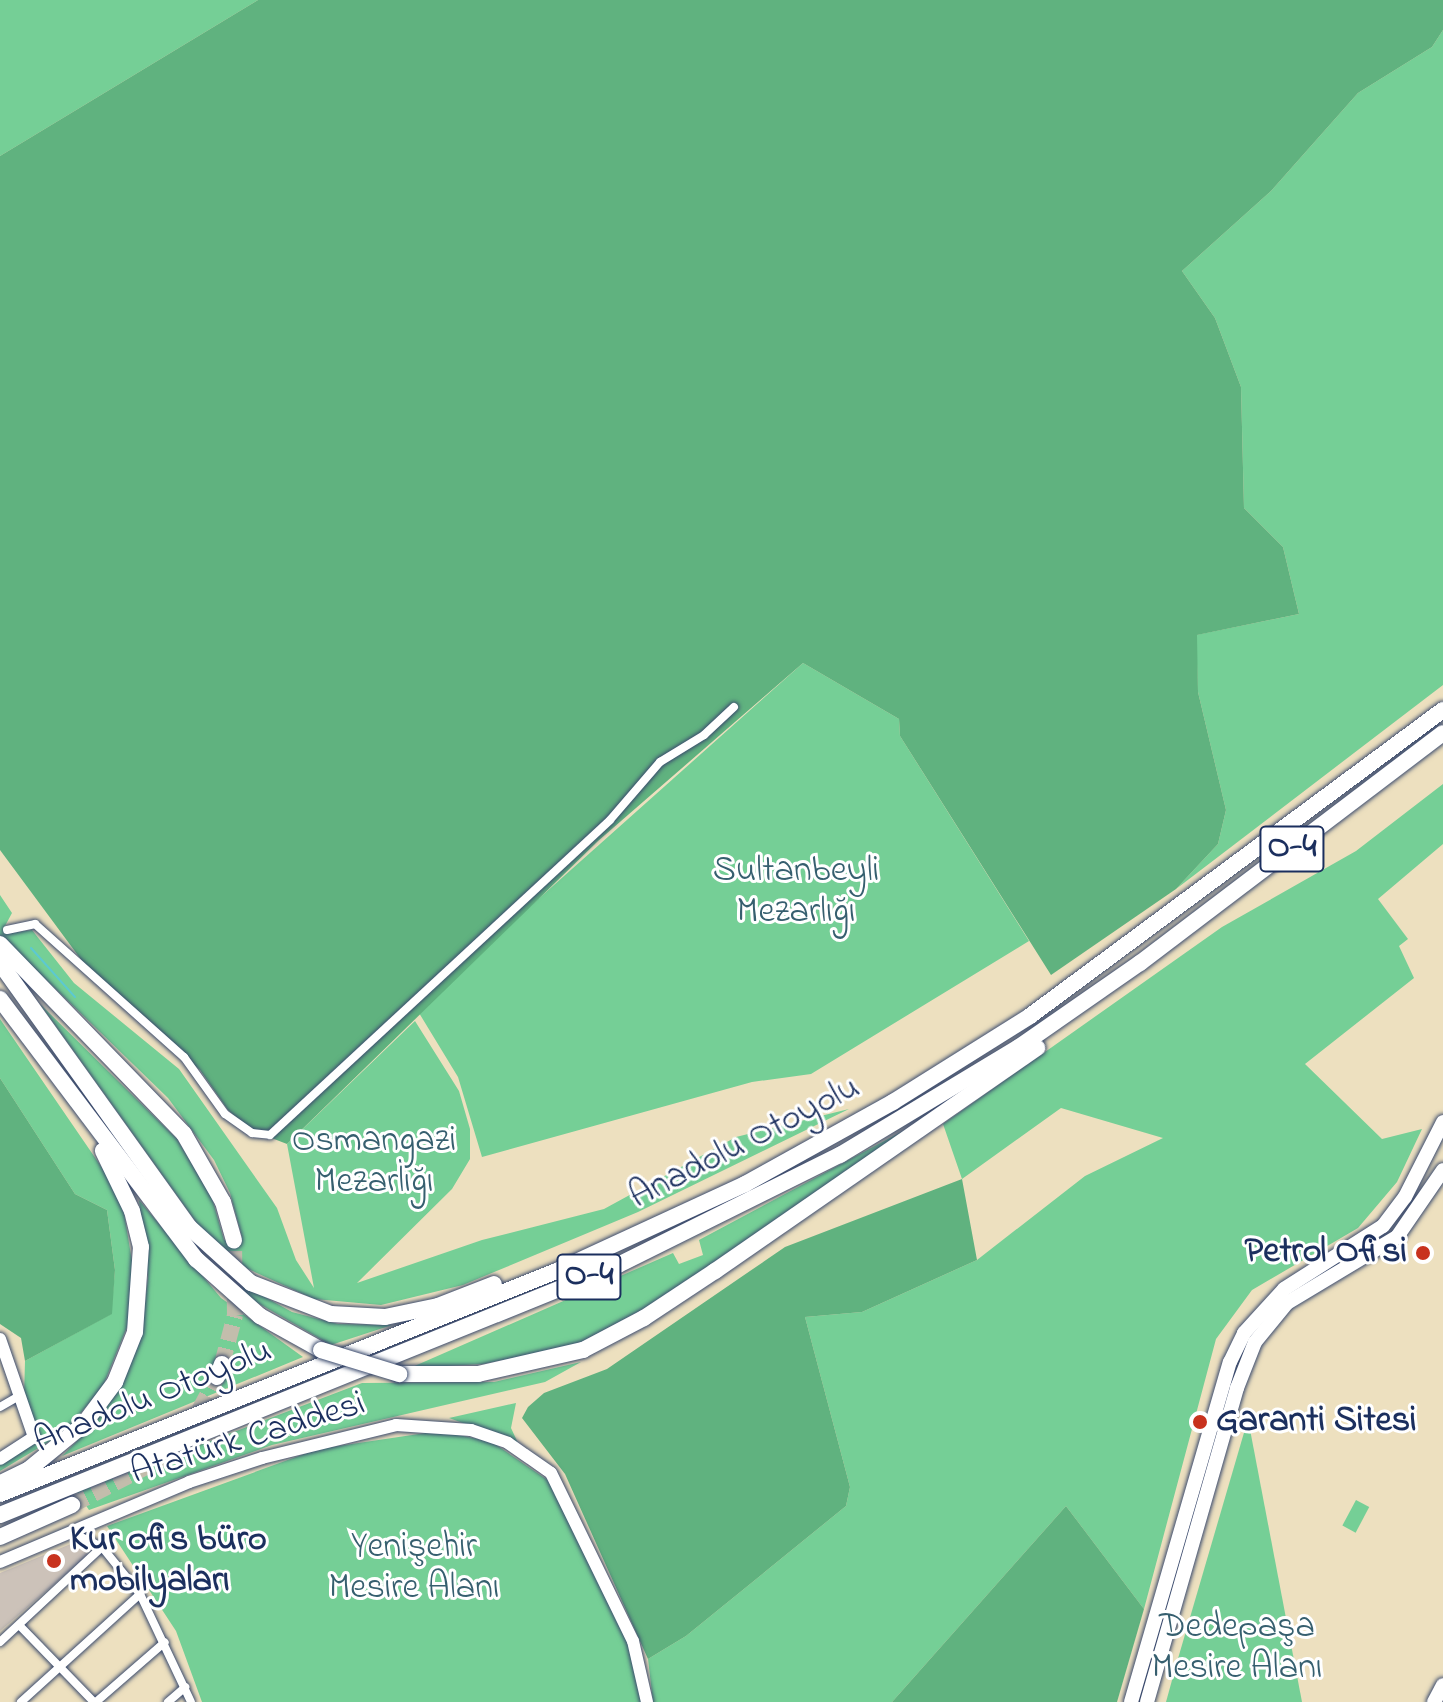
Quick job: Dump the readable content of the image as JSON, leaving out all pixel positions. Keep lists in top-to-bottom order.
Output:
{
  "streets": {
    "highway": ["O-4", "Anadolu Otoyolu"],
    "street": ["Atatürk Caddesi"]
  },
  "parks": [
    "Sultanbeyli Mezarlığı",
    "Osmangazi Mezarlığı",
    "Yenişehir Mesire Alanı",
    "Dedepaşa Mesire Alanı"
  ],
  "places": ["Petrol Ofisi", "Garanti Sitesi", "Kur ofis büro mobilyaları"]
}
